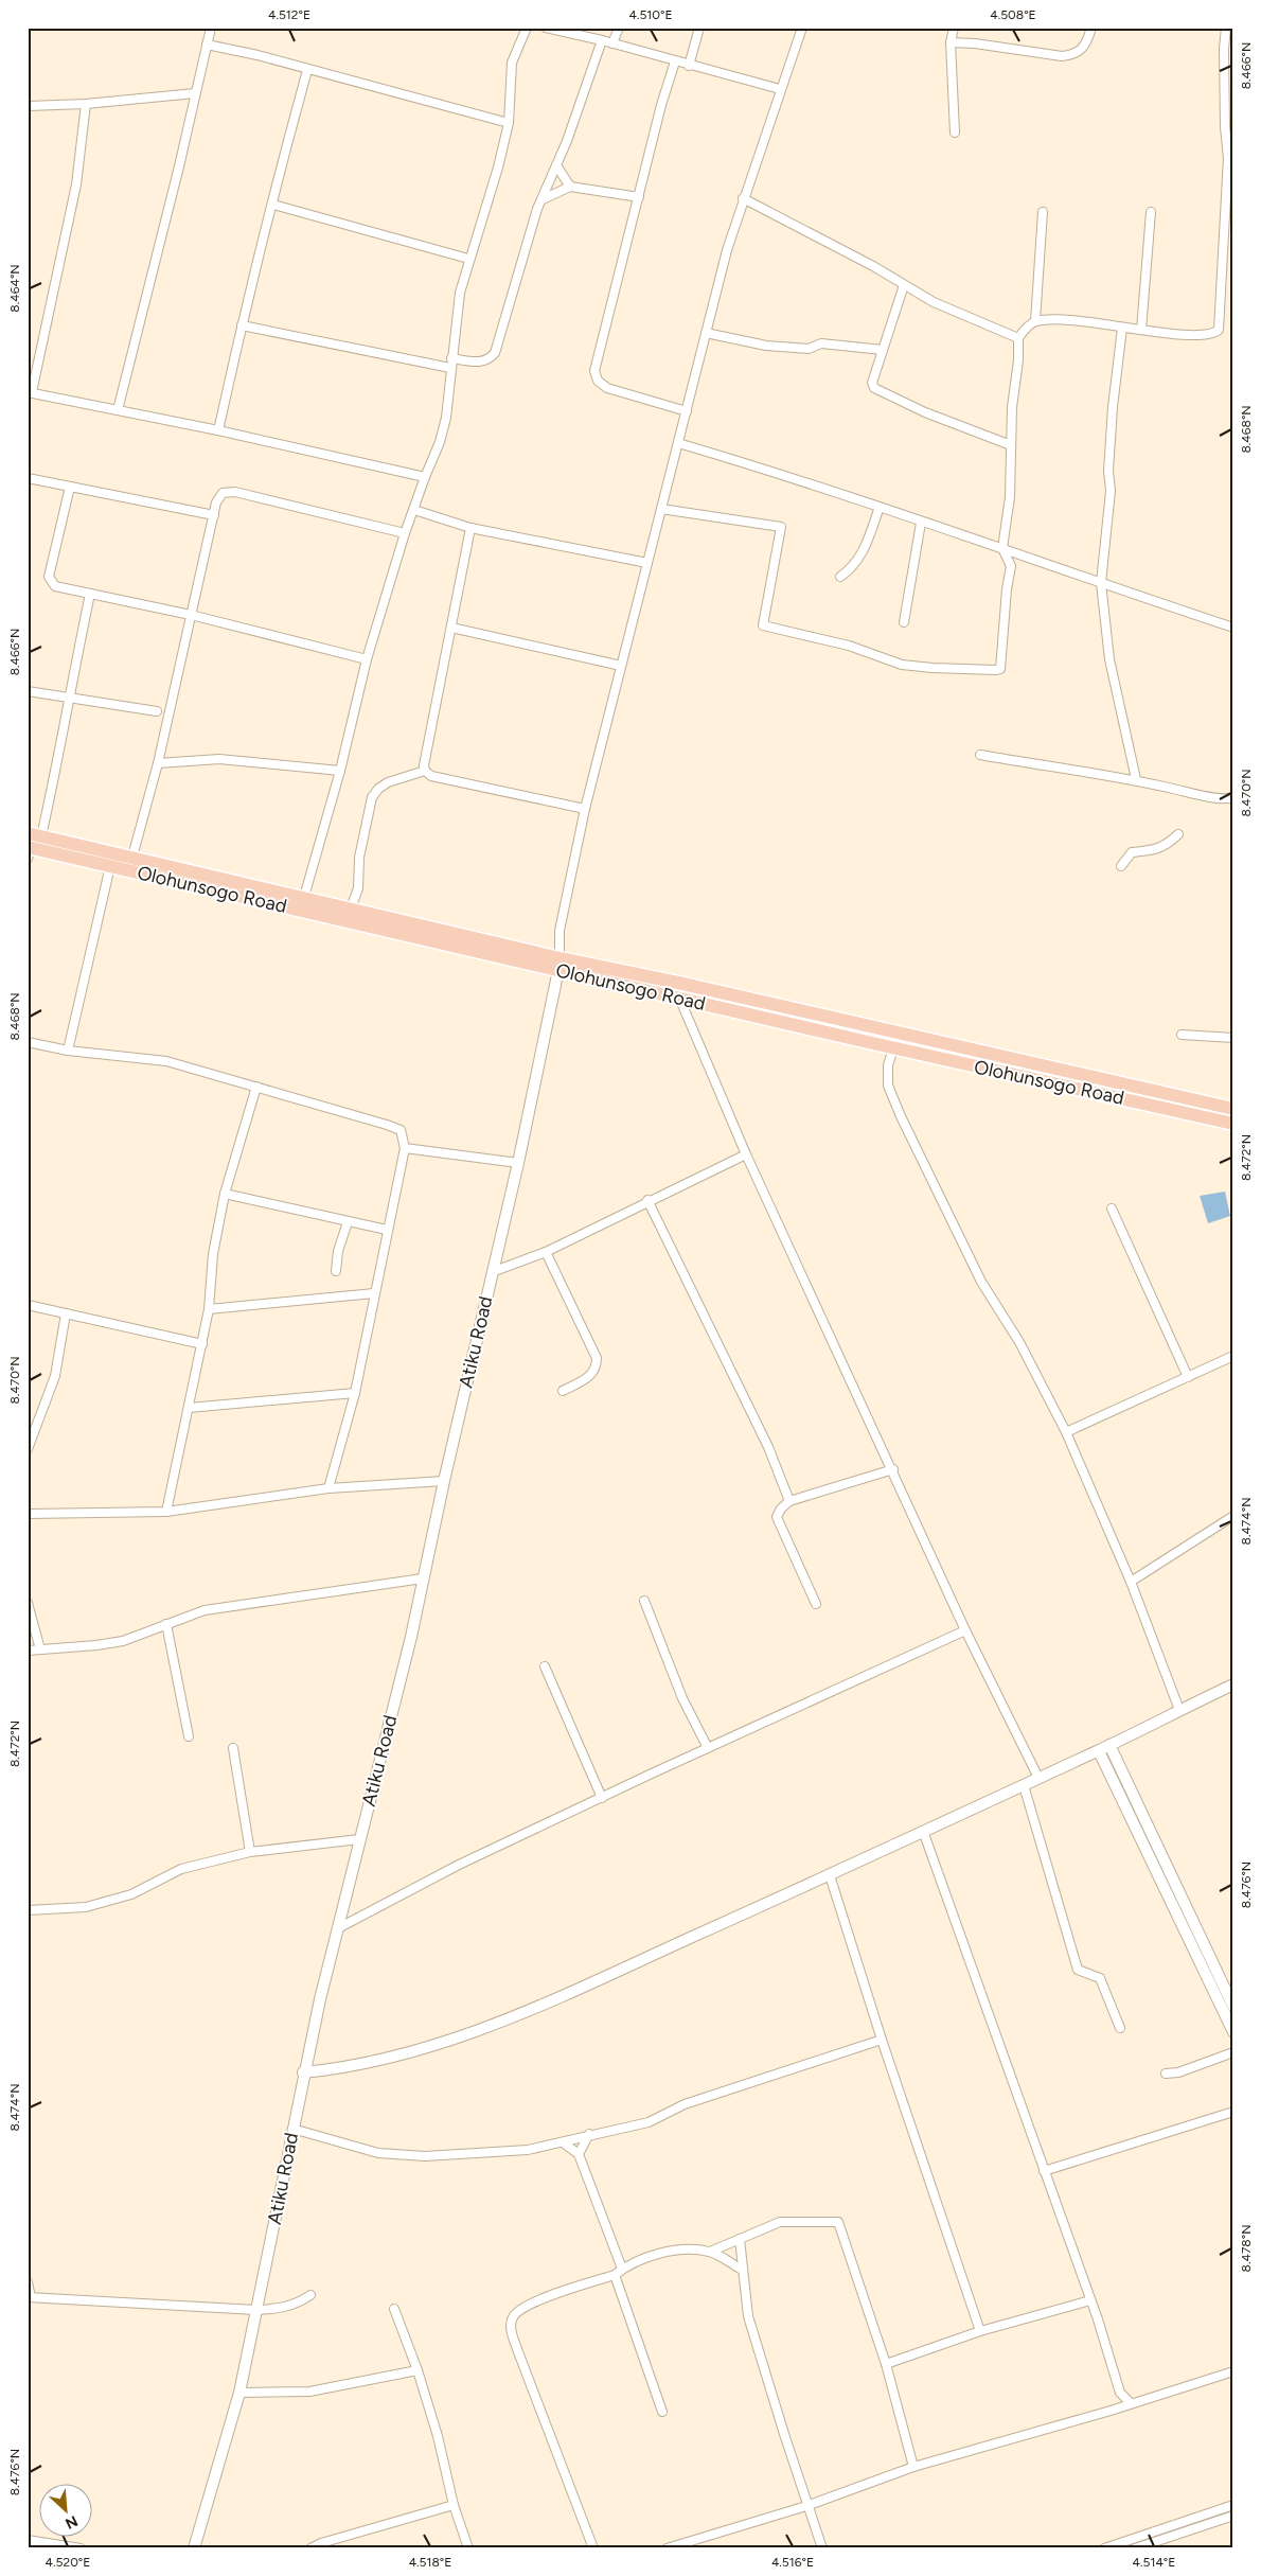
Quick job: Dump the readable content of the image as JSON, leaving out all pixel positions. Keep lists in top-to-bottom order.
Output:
{
  "streets": {
    "main road": ["Olohunsogo Road"],
    "street": ["Atiku Road"]
  },
  "crossings": [
    ["Olohunsogo Road", "Atiku Road"]
  ],
  "north": "bottom right",
  "coordinates": [
    "4.512°E",
    "4.510°E",
    "4.508°E",
    "8.466°N",
    "8.464°N",
    "8.468°N",
    "8.470°N",
    "8.472°N",
    "8.474°N",
    "8.476°N",
    "8.478°N",
    "4.520°E",
    "4.518°E",
    "4.516°E",
    "4.514°E"
  ]
}
